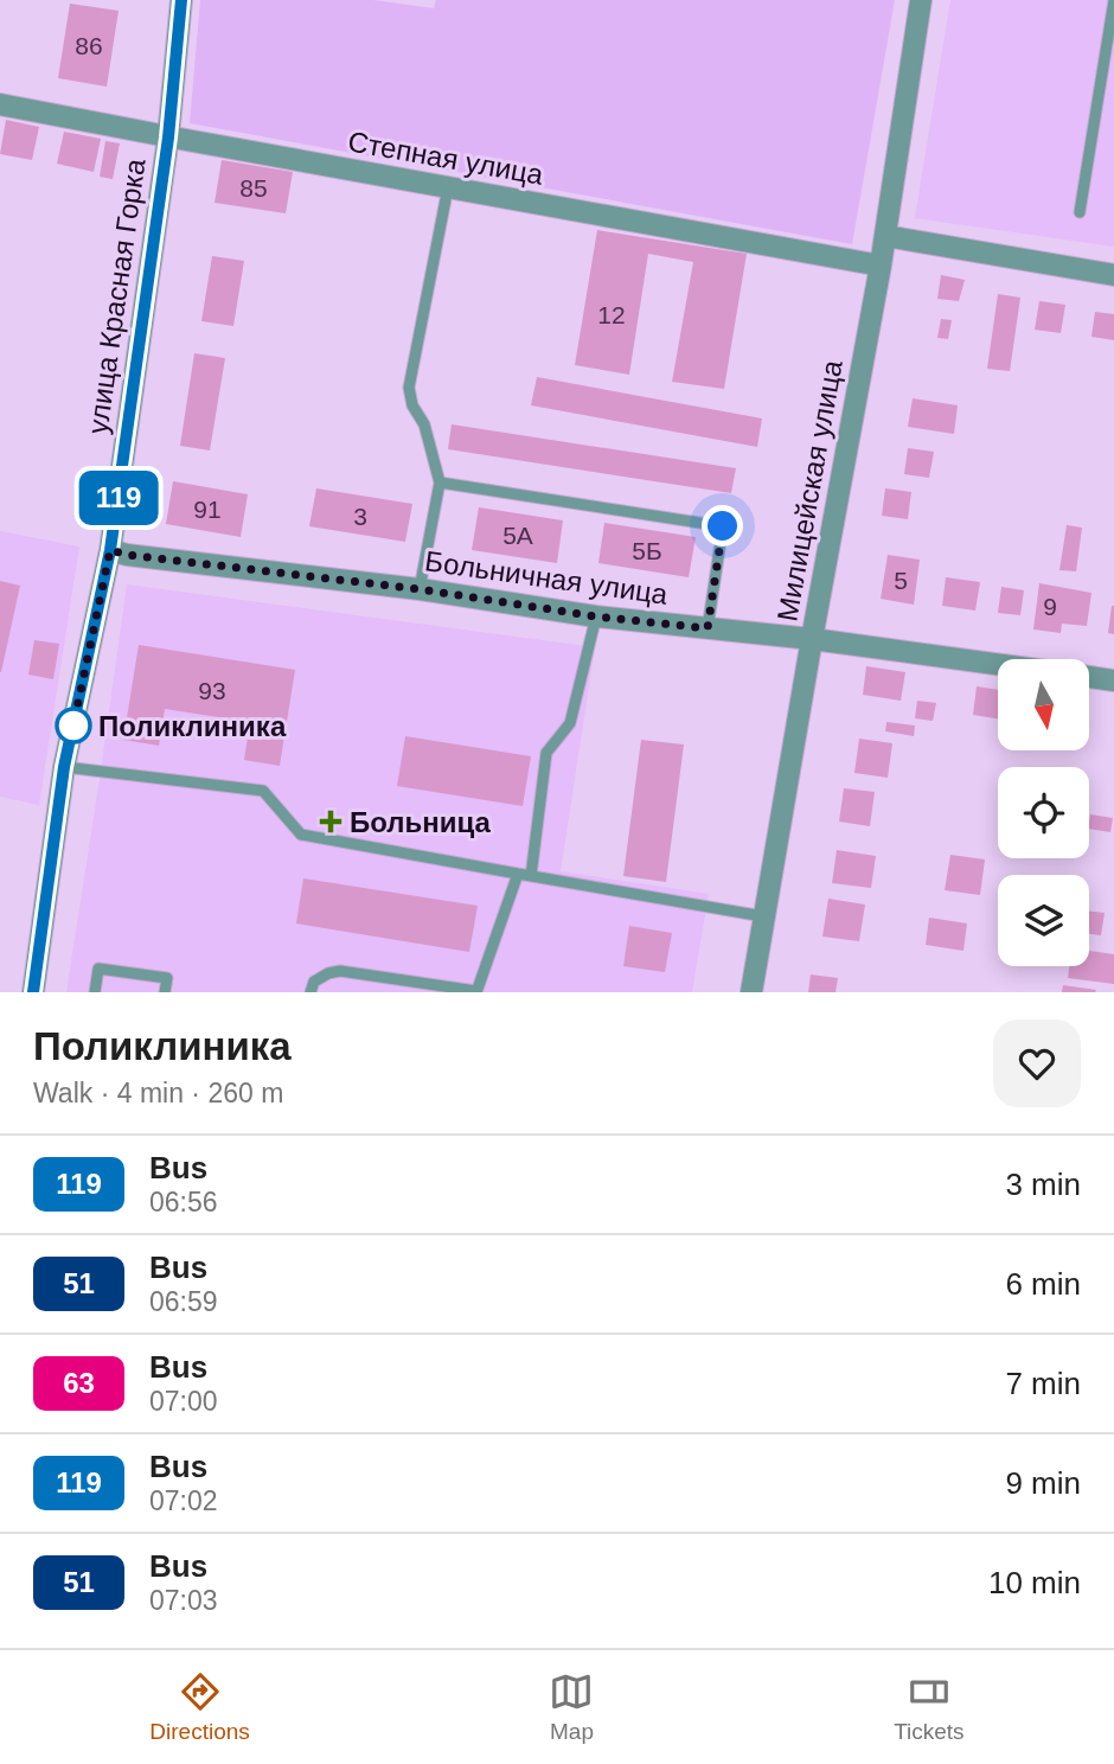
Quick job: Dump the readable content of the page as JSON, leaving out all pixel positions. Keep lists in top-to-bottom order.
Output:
{
  "streets": {
    "street": [
      "Степная улица",
      "улица Красная Горка",
      "Милицейская улица",
      "Больничная улица"
    ]
  },
  "crossings": [
    ["Степная улица", "улица Красная Горка"],
    ["Степная улица", "Милицейская улица"],
    ["улица Красная Горка", "Больничная улица"],
    ["Милицейская улица", "Больничная улица"]
  ],
  "places": {
    "other": ["Поликлиника"],
    "health": ["Больница"]
  },
  "lines": ["bus line 119"],
  "house_numbers": [
    "86",
    "85",
    "12",
    "91",
    "3",
    "5А",
    "5Б",
    "5",
    "9",
    "93"
  ],
  "north": "bottom",
  "page": {
    "on_map": "119",
    "heading": ["Поликлиника", "Walk · 4 min · 260 m"],
    "list": [
      {
        "mark": "119",
        "name": "Bus",
        "note": "06:56",
        "value": "3 min"
      },
      {
        "mark": "51",
        "name": "Bus",
        "note": "06:59",
        "value": "6 min"
      },
      {
        "mark": "63",
        "name": "Bus",
        "note": "07:00",
        "value": "7 min"
      },
      {
        "mark": "119",
        "name": "Bus",
        "note": "07:02",
        "value": "9 min"
      },
      {
        "mark": "51",
        "name": "Bus",
        "note": "07:03",
        "value": "10 min"
      }
    ],
    "tabs": ["Directions", "Map", "Tickets"]
  }
}
